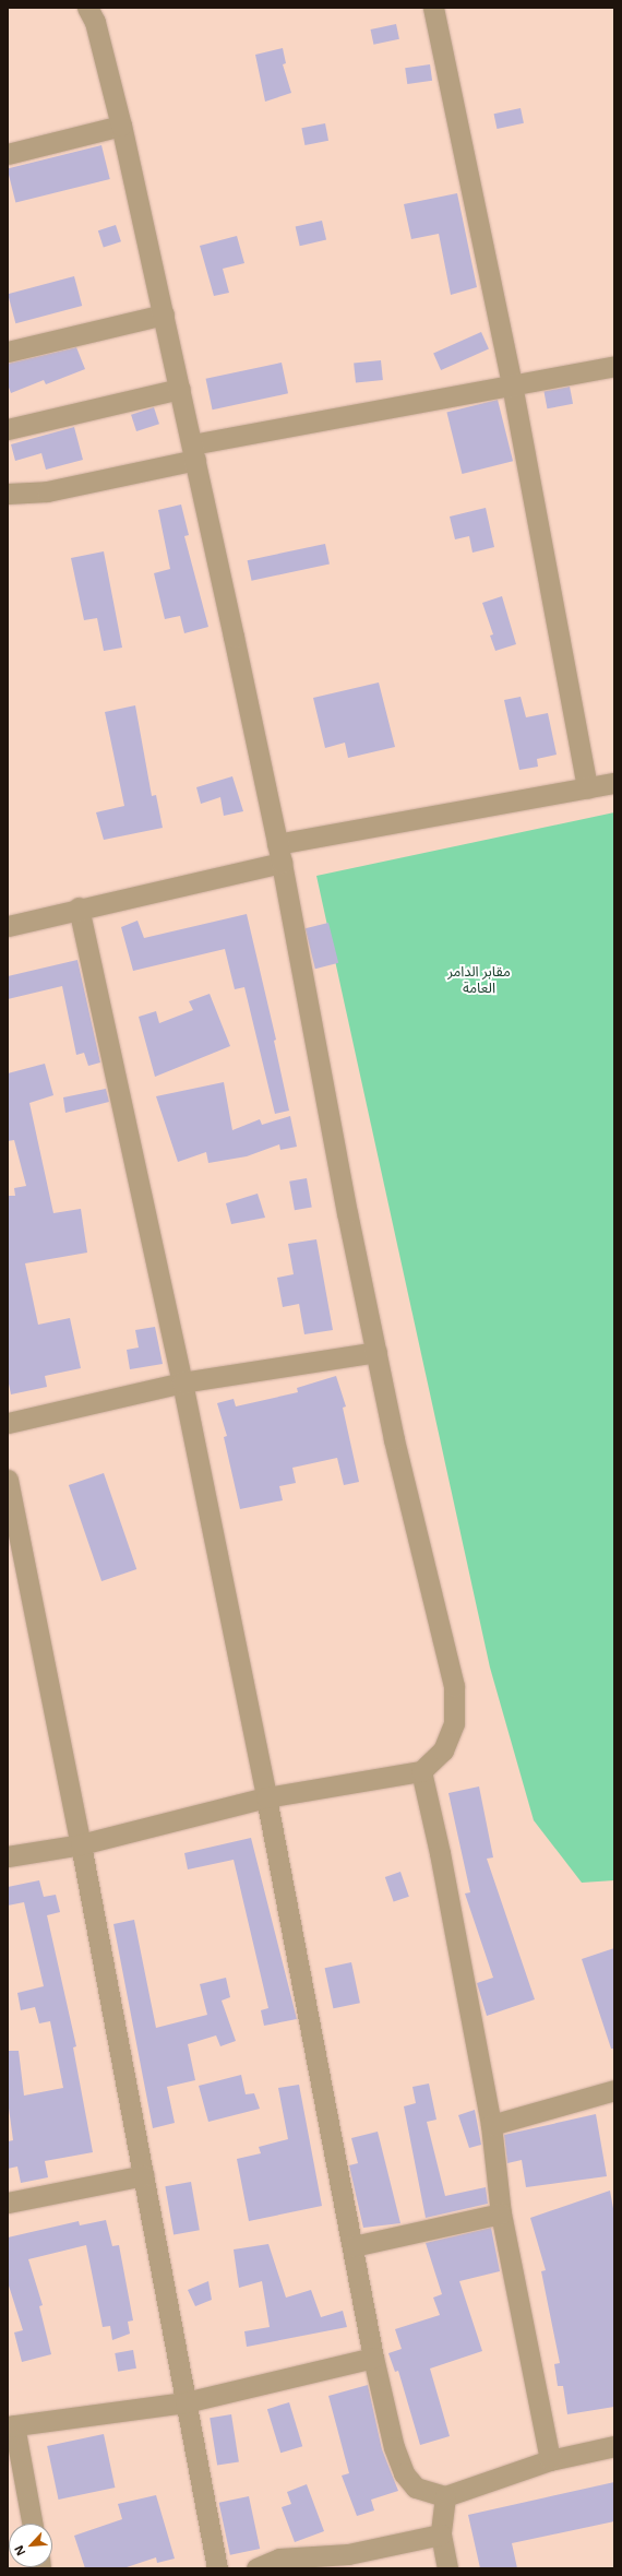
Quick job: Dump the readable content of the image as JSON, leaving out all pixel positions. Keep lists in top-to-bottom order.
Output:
{
  "parks": ["مقابر الدامر العامة"],
  "north": "bottom left"
}
